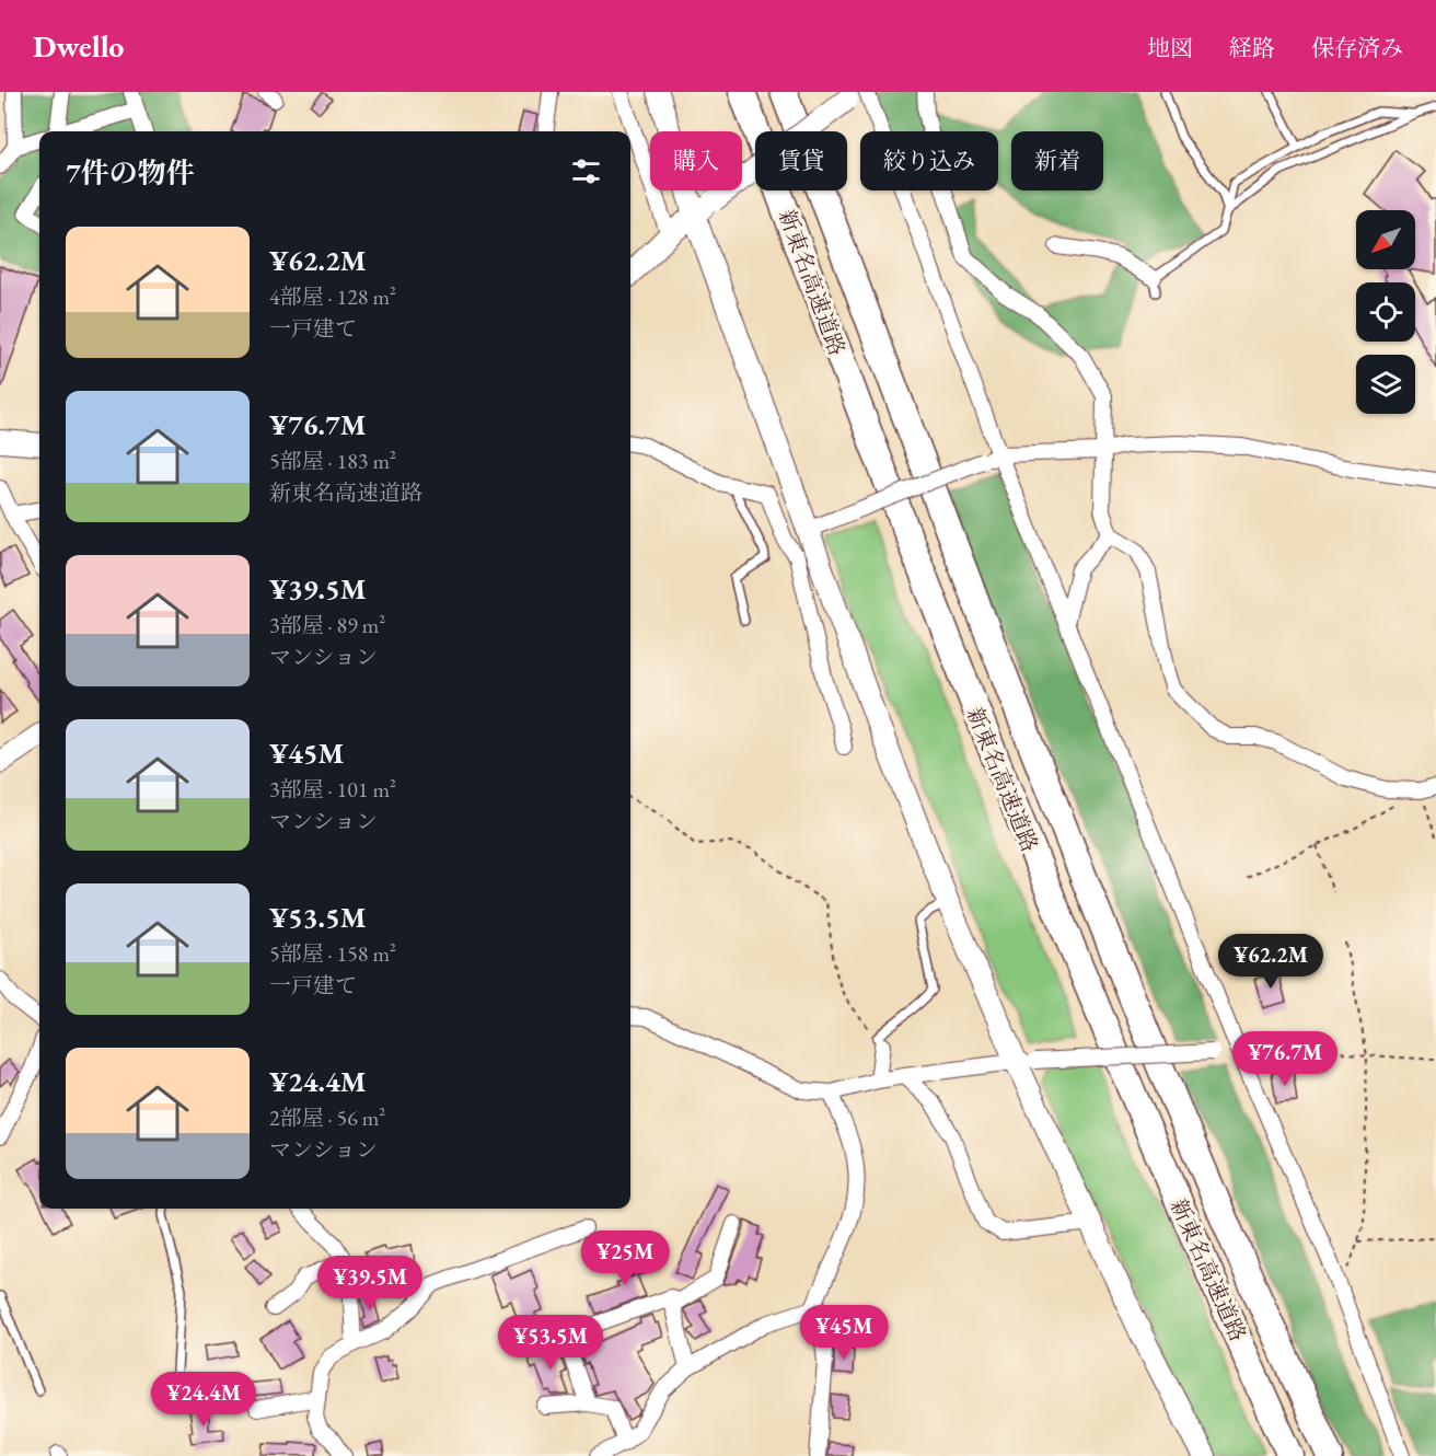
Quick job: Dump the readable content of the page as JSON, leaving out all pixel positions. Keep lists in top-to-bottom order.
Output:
{
  "streets": {
    "highway": ["新東名高速道路"]
  },
  "north": "bottom left",
  "page": {
    "header": "Dwello",
    "nav": ["地図", "経路", "保存済み"],
    "chip": [
      "購入",
      "賃貸",
      "絞り込み",
      "新着"
    ],
    "heading": "7件の物件",
    "list": [
      {
        "name": "¥62.2M",
        "note": "4部屋 · 128 m² · 一戸建て"
      },
      {
        "name": "¥76.7M",
        "note": "5部屋 · 183 m² · 新東名高速道路"
      },
      {
        "name": "¥39.5M",
        "note": "3部屋 · 89 m² · マンション"
      },
      {
        "name": "¥45M",
        "note": "3部屋 · 101 m² · マンション"
      },
      {
        "name": "¥53.5M",
        "note": "5部屋 · 158 m² · 一戸建て"
      },
      {
        "name": "¥24.4M",
        "note": "2部屋 · 56 m² · マンション"
      }
    ],
    "price": [
      "¥62.2M",
      "¥76.7M",
      "¥25M",
      "¥39.5M",
      "¥45M",
      "¥53.5M",
      "¥24.4M"
    ]
  }
}
